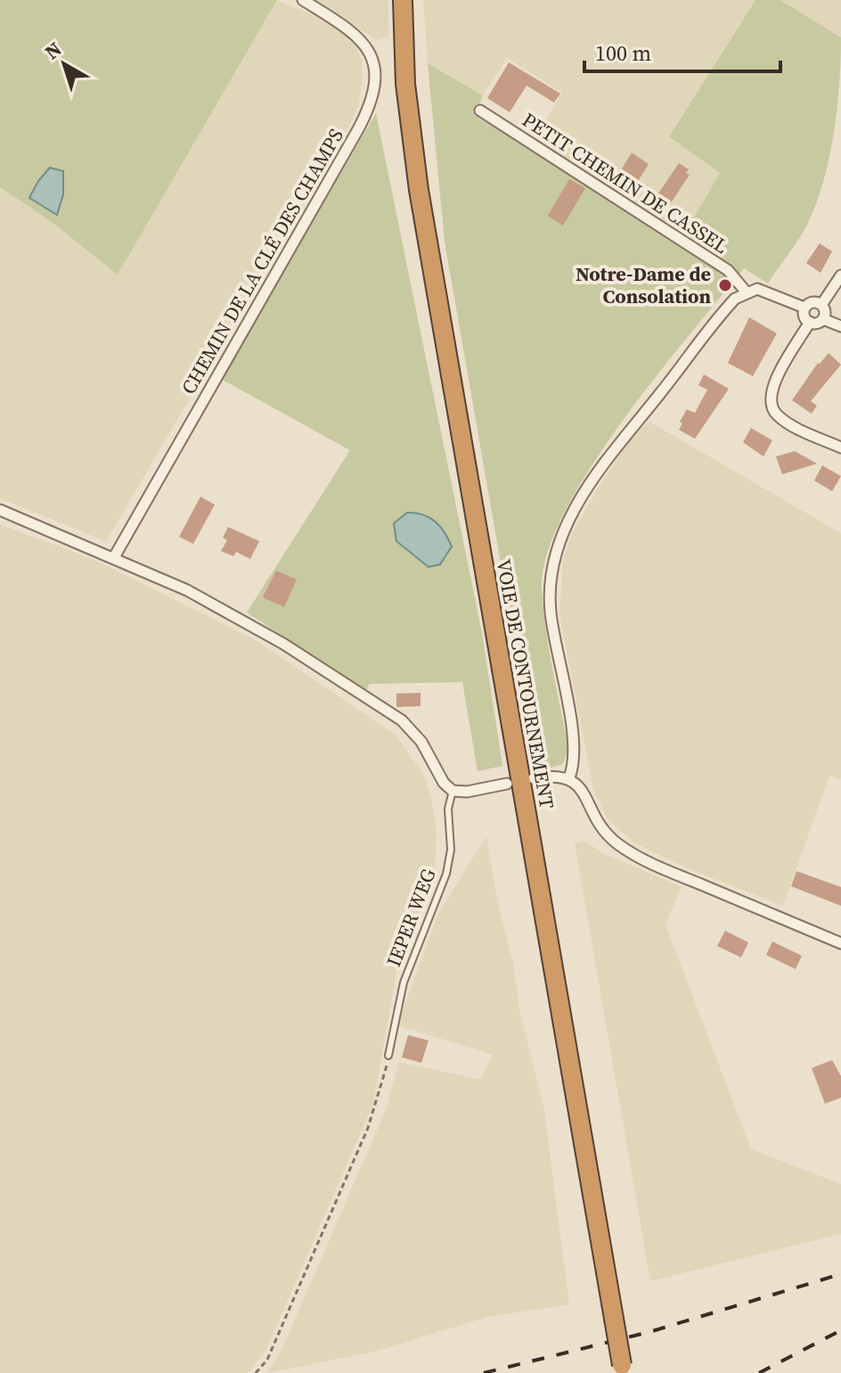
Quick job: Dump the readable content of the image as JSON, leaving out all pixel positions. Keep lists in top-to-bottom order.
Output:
{
  "streets": {
    "highway": ["VOIE DE CONTOURNEMENT"],
    "street": ["PETIT CHEMIN DE CASSEL", "CHEMIN DE LA CLÉ DES CHAMPS"],
    "lane": ["IEPER WEG"]
  },
  "places": ["Notre-Dame de Consolation"],
  "scale_bar": "100 m",
  "north": "top left"
}
